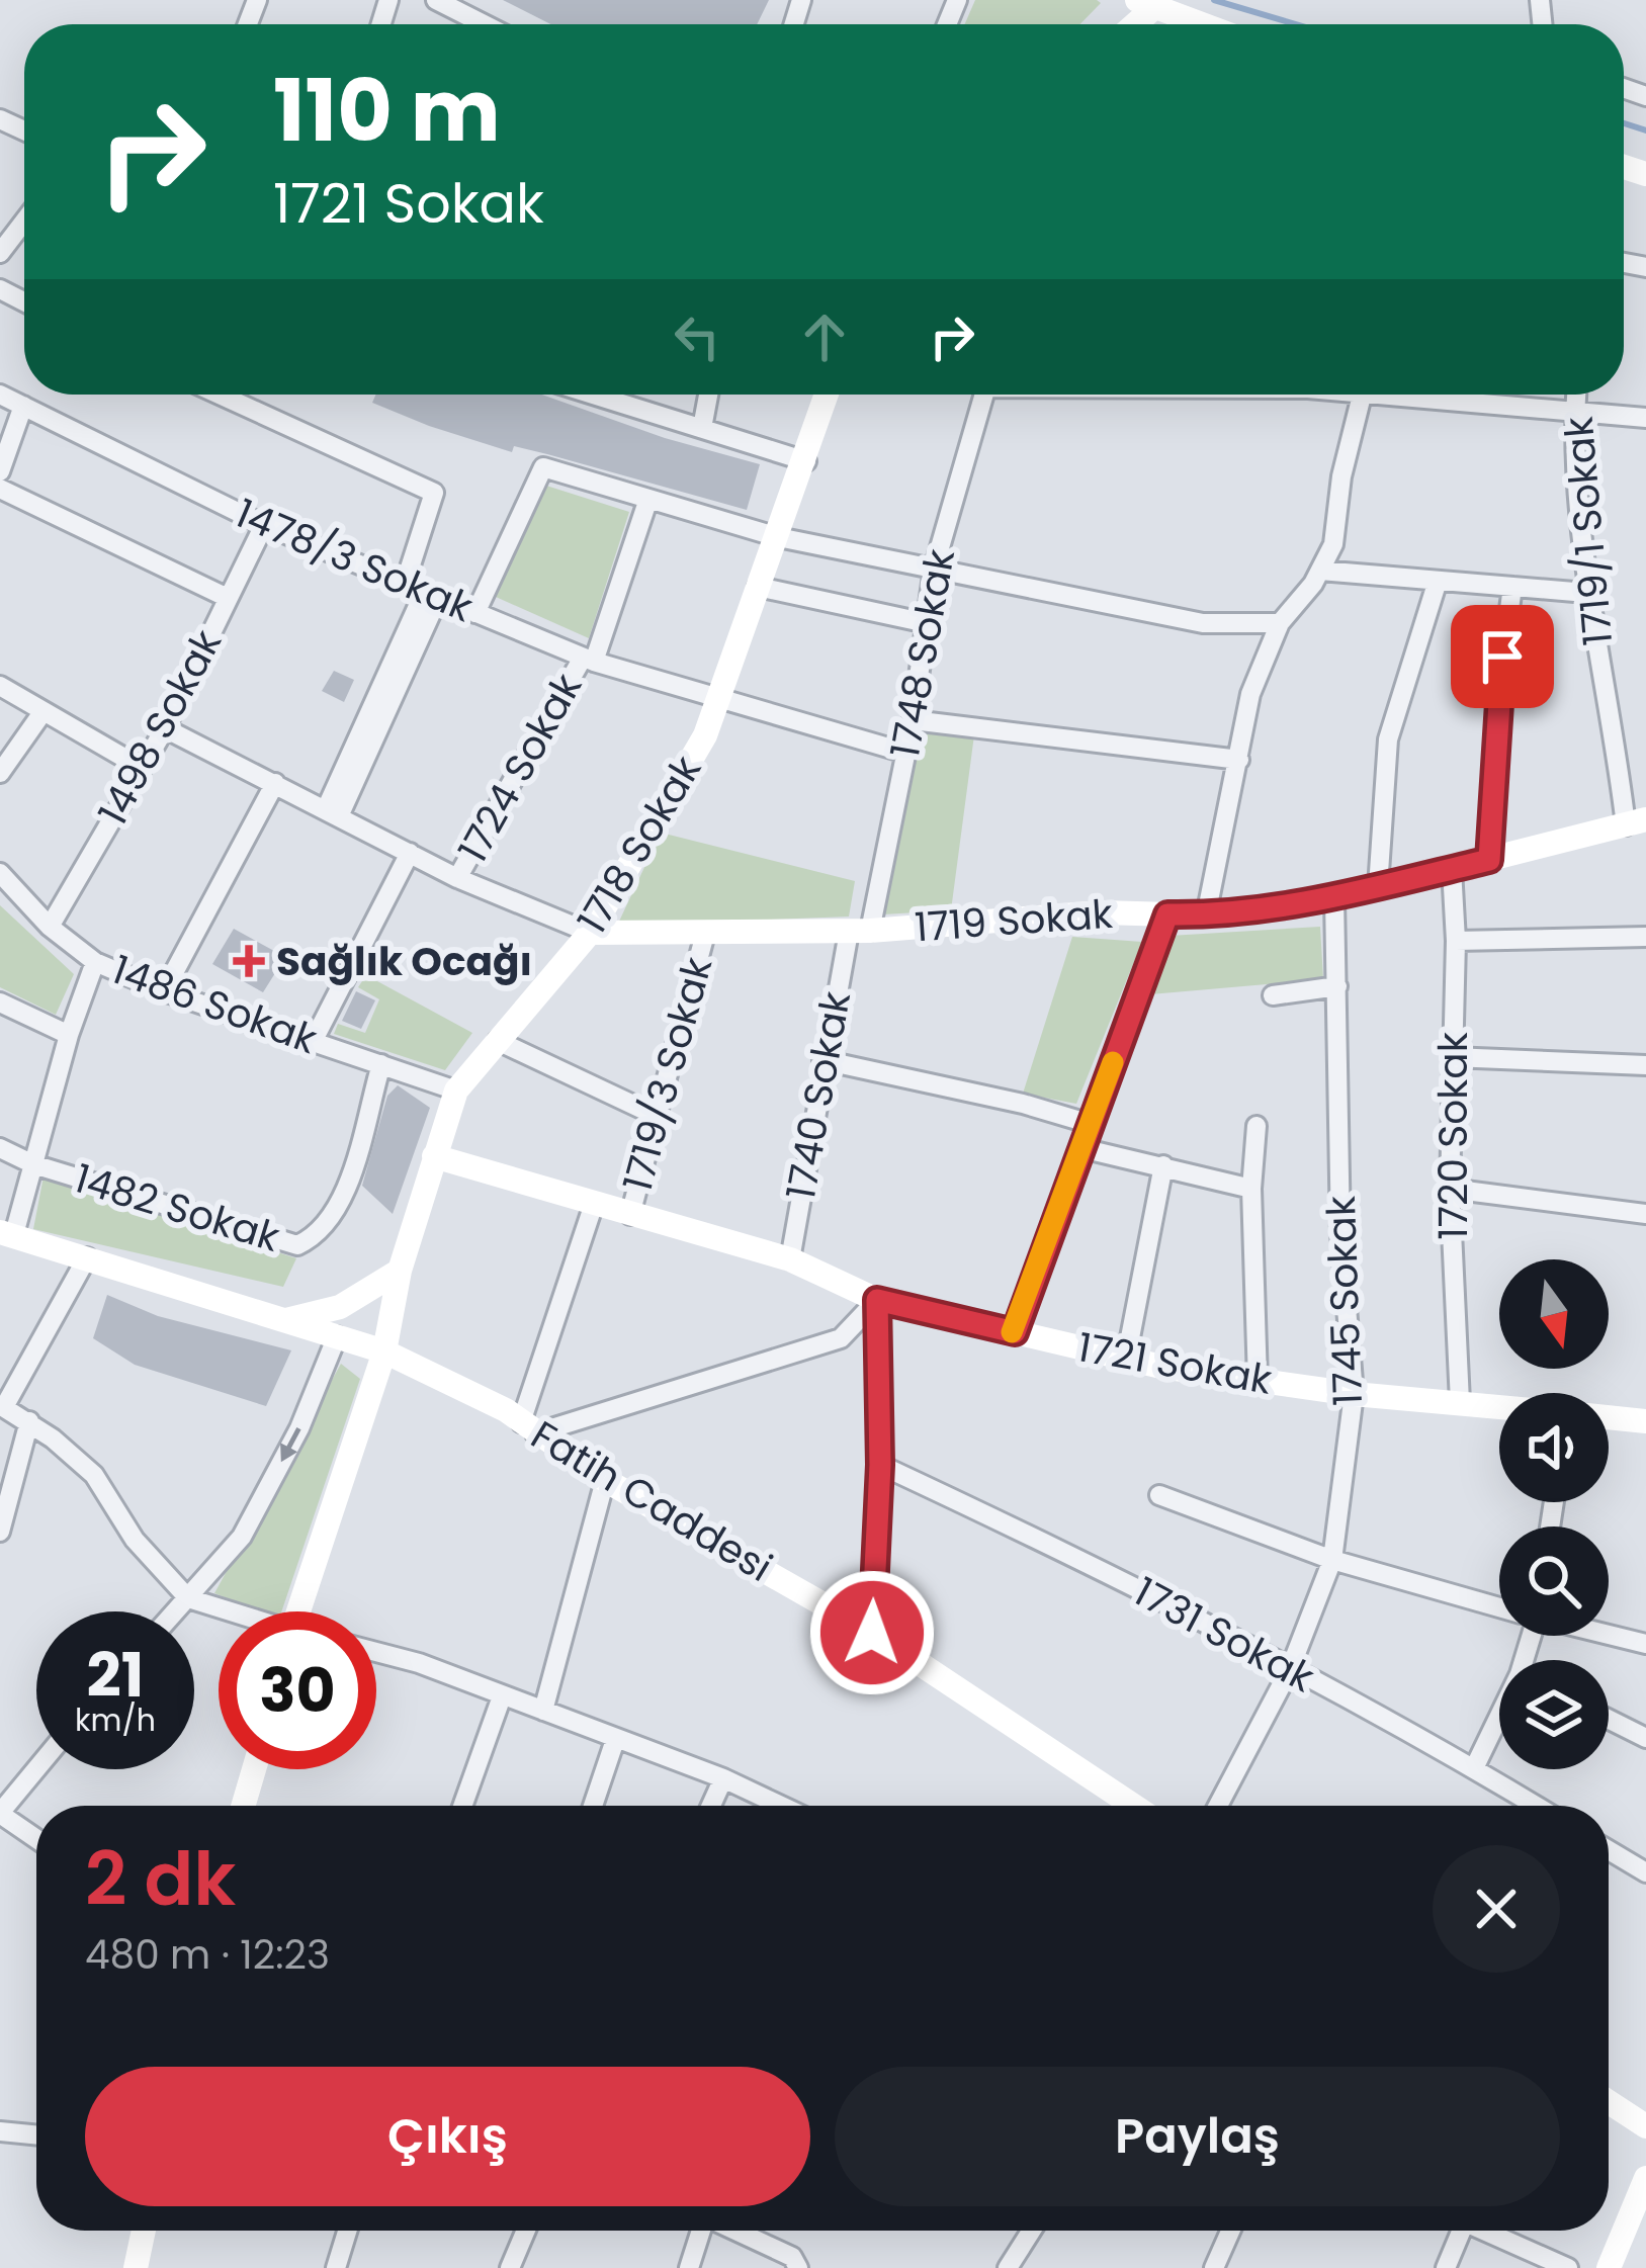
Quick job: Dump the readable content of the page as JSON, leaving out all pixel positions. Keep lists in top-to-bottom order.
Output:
{
  "streets": {
    "street": [
      "1719/1 Sokak",
      "1478/3 Sokak",
      "1748 Sokak",
      "1498 Sokak",
      "1724 Sokak",
      "1718 Sokak",
      "1719 Sokak",
      "1486 Sokak",
      "1719/3 Sokak",
      "1740 Sokak",
      "1720 Sokak",
      "1482 Sokak",
      "1745 Sokak",
      "1721 Sokak",
      "Fatih Caddesi",
      "1731 Sokak"
    ]
  },
  "crossings": [
    ["1719/1 Sokak", "1719 Sokak"],
    ["1478/3 Sokak", "1748 Sokak"],
    ["1478/3 Sokak", "1498 Sokak"],
    ["1478/3 Sokak", "1724 Sokak"],
    ["1478/3 Sokak", "1718 Sokak"],
    ["1748 Sokak", "1719 Sokak"],
    ["1748 Sokak", "1740 Sokak"],
    ["1498 Sokak", "1486 Sokak"],
    ["1718 Sokak", "1719 Sokak"],
    ["1718 Sokak", "1486 Sokak"],
    ["1718 Sokak", "1721 Sokak"],
    ["1718 Sokak", "Fatih Caddesi"],
    ["1719 Sokak", "1719/3 Sokak"],
    ["1719 Sokak", "1740 Sokak"],
    ["1719 Sokak", "1720 Sokak"],
    ["1719 Sokak", "1745 Sokak"],
    ["1486 Sokak", "1482 Sokak"],
    ["1719/3 Sokak", "1721 Sokak"],
    ["1719/3 Sokak", "Fatih Caddesi"],
    ["1740 Sokak", "1721 Sokak"],
    ["1720 Sokak", "1721 Sokak"],
    ["1745 Sokak", "1721 Sokak"],
    ["1745 Sokak", "1731 Sokak"]
  ],
  "places": {
    "health": ["Sağlık Ocağı"]
  },
  "north": "bottom",
  "page": {
    "turn": ["110 m", "1721 Sokak"],
    "speed": "21 km/h",
    "limit": "30",
    "heading": ["2 dk", "480 m · 12:23"],
    "buttons": ["Çıkış", "Paylaş"]
  }
}
